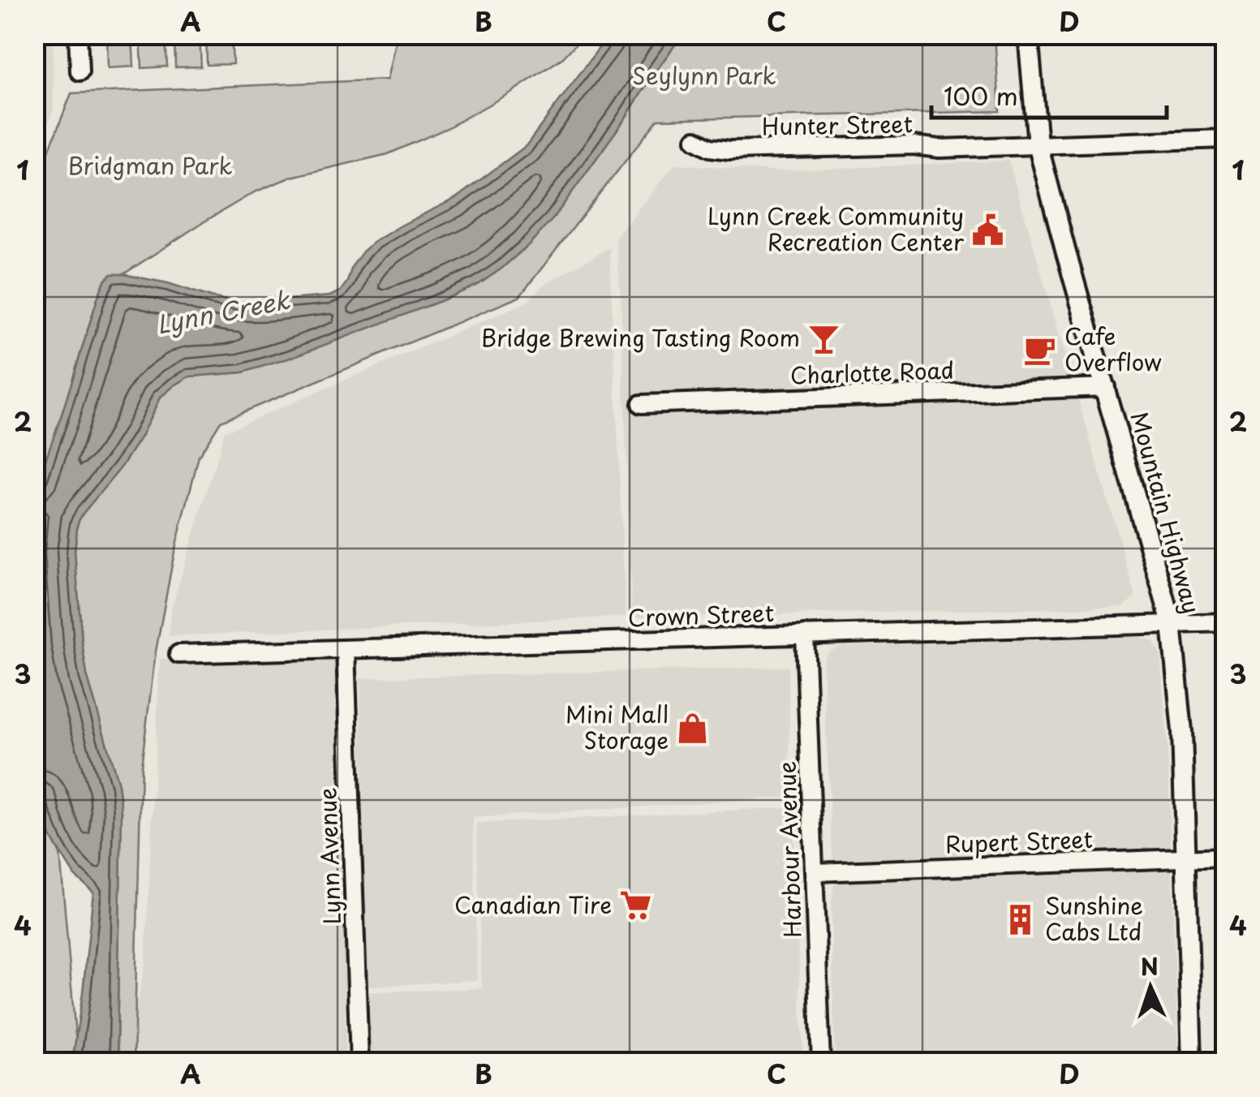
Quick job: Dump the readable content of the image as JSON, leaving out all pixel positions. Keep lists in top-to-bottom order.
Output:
{
  "streets": {
    "street": [
      "Hunter Street",
      "Charlotte Road",
      "Mountain Highway",
      "Crown Street",
      "Rupert Street",
      "Harbour Avenue",
      "Lynn Avenue"
    ]
  },
  "crossings": [
    ["Hunter Street", "Mountain Highway"],
    ["Charlotte Road", "Mountain Highway"],
    ["Mountain Highway", "Crown Street"],
    ["Mountain Highway", "Rupert Street"],
    ["Crown Street", "Harbour Avenue"],
    ["Crown Street", "Lynn Avenue"],
    ["Rupert Street", "Harbour Avenue"]
  ],
  "water": ["Lynn Creek"],
  "parks": ["Seylynn Park", "Bridgman Park"],
  "places": {
    "public building": ["Lynn Creek Community Recreation Center"],
    "bar": ["Bridge Brewing Tasting Room"],
    "cafe": ["Cafe Overflow"],
    "shop": ["Mini Mall Storage"],
    "supermarket": ["Canadian Tire"],
    "building": ["Sunshine Cabs Ltd"]
  },
  "scale_bar": "100 m",
  "north": "top",
  "grid": {
    "columns": [
      "A",
      "B",
      "C",
      "D"
    ],
    "rows": [
      "1",
      "2",
      "3",
      "4"
    ]
  }
}
